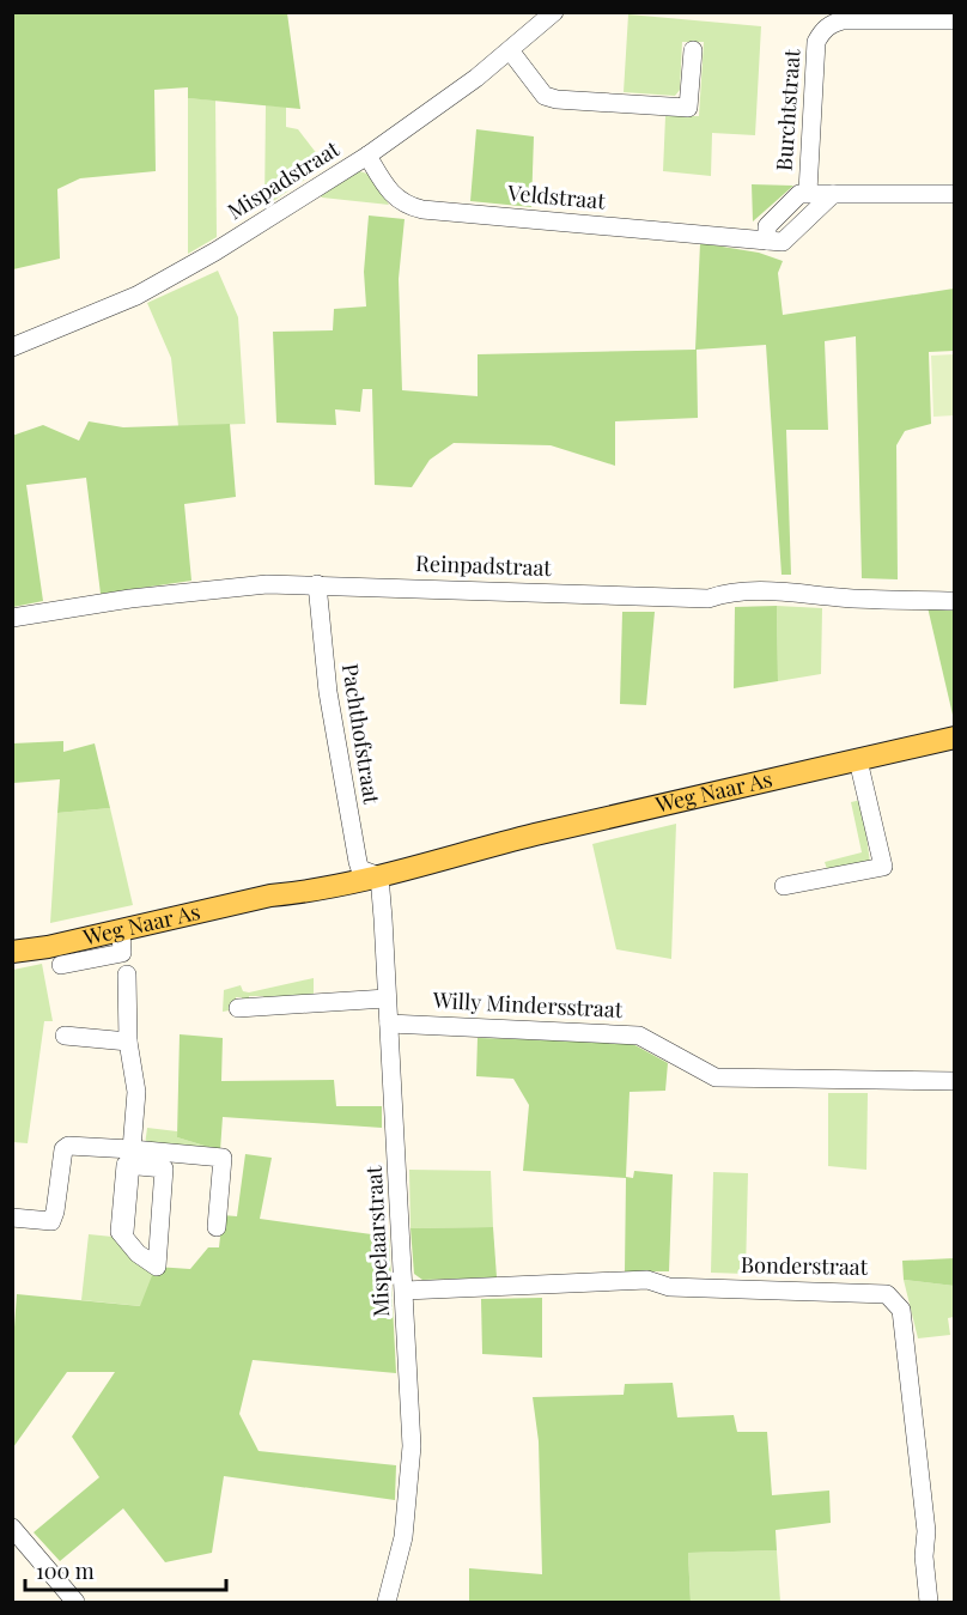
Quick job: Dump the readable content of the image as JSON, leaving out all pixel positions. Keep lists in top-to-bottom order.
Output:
{
  "streets": {
    "main road": ["Weg Naar As"],
    "street": [
      "Burchtstraat",
      "Mispadstraat",
      "Veldstraat",
      "Reinpadstraat",
      "Pachthofstraat",
      "Willy Mindersstraat",
      "Mispelaarstraat",
      "Bonderstraat"
    ]
  },
  "crossings": [
    ["Mispadstraat", "Veldstraat"],
    ["Reinpadstraat", "Pachthofstraat"],
    ["Pachthofstraat", "Weg Naar As"],
    ["Pachthofstraat", "Mispelaarstraat"],
    ["Weg Naar As", "Mispelaarstraat"],
    ["Willy Mindersstraat", "Mispelaarstraat"],
    ["Mispelaarstraat", "Bonderstraat"]
  ],
  "scale_bar": "100 m"
}
